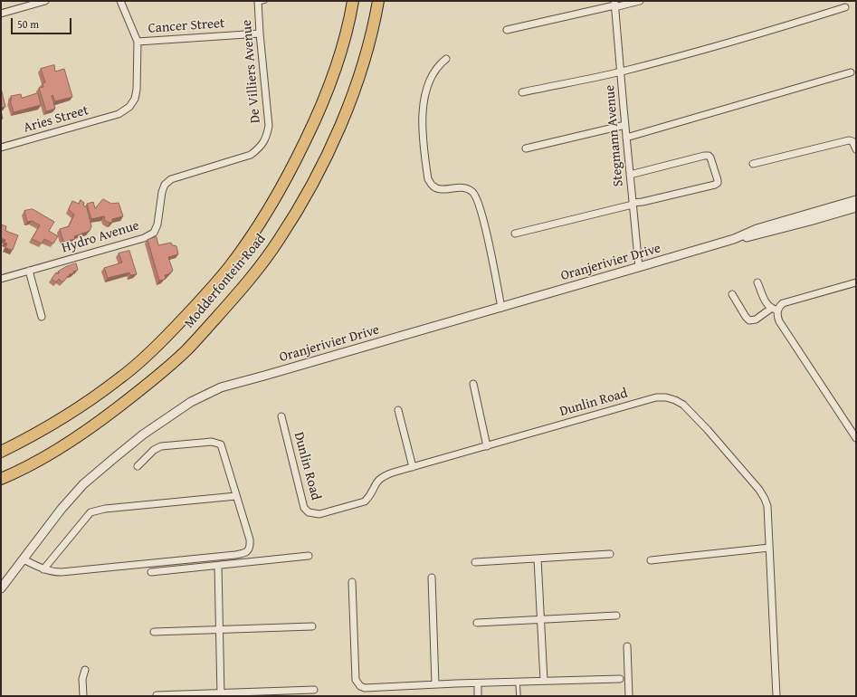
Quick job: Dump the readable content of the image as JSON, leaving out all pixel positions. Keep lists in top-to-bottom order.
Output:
{
  "streets": {
    "main road": ["Modderfontein Road"],
    "street": [
      "Cancer Street",
      "De Villiers Avenue",
      "Aries Street",
      "Stegmann Avenue",
      "Hydro Avenue",
      "Oranjerivier Drive",
      "Dunlin Road"
    ]
  },
  "crossings": [
    ["Cancer Street", "De Villiers Avenue"],
    ["Cancer Street", "Aries Street"],
    ["De Villiers Avenue", "Hydro Avenue"],
    ["Stegmann Avenue", "Oranjerivier Drive"]
  ],
  "scale_bar": "50 m"
}
